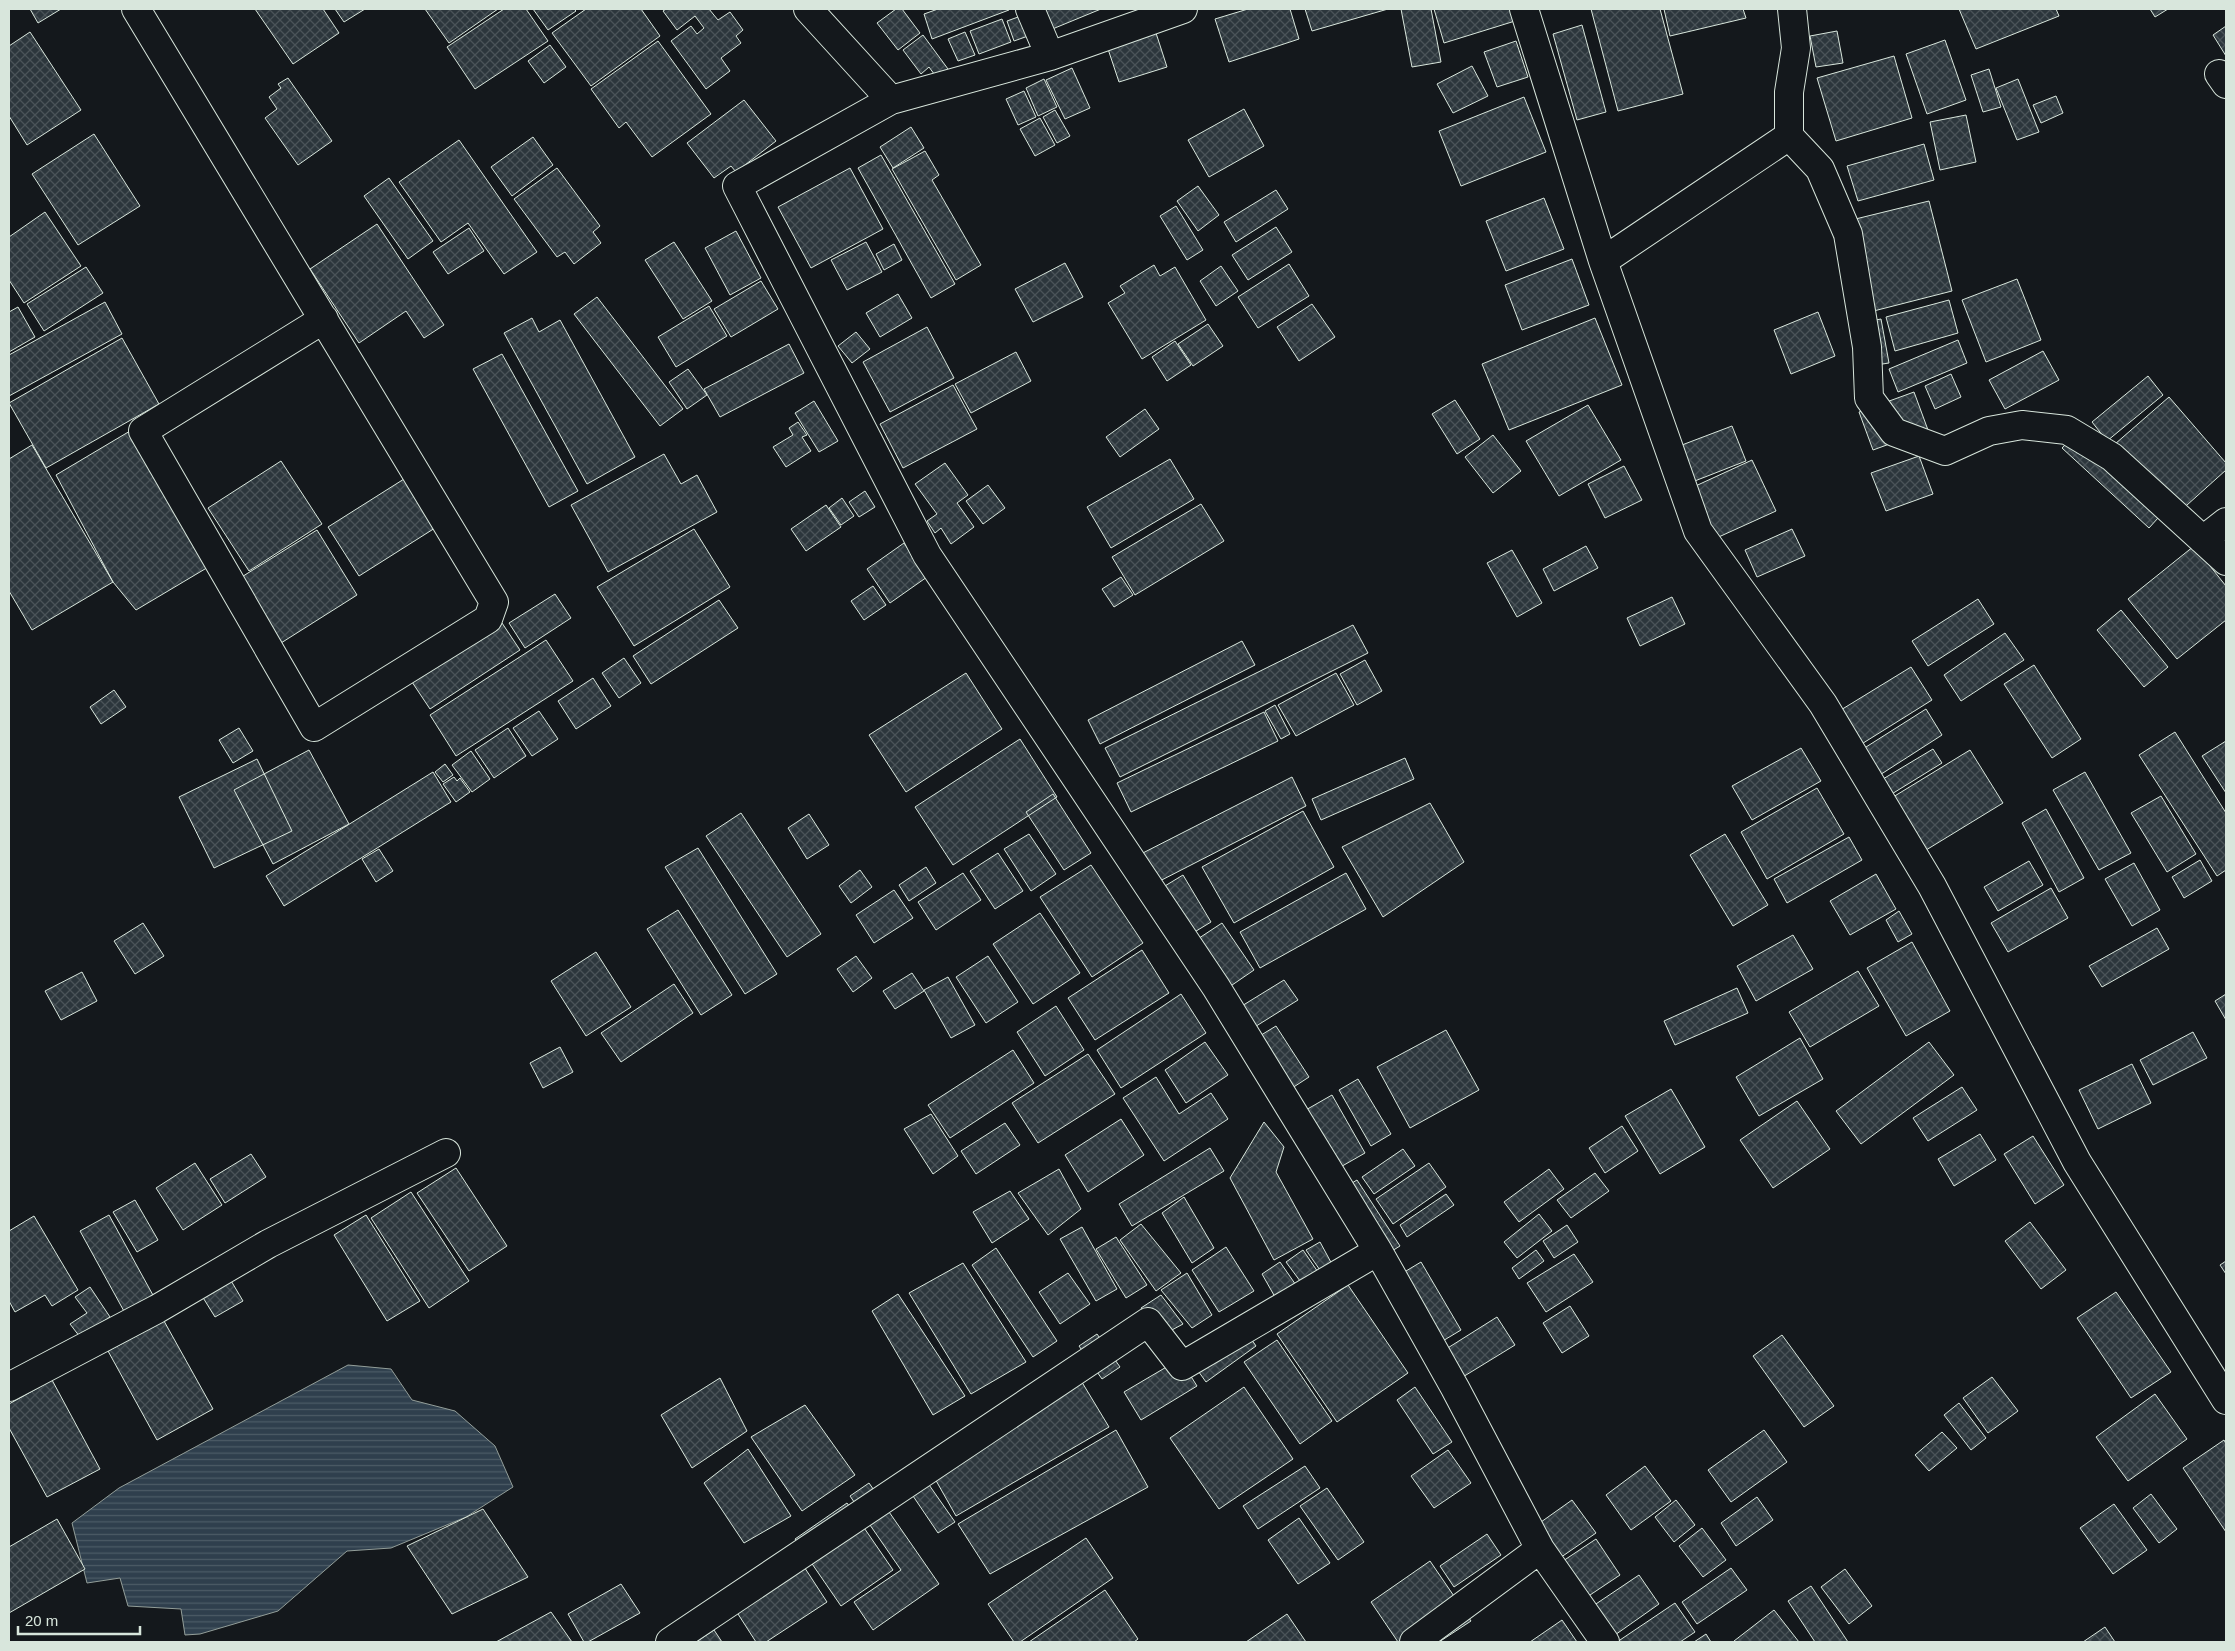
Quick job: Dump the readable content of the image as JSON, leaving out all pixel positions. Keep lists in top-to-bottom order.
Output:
{
  "scale_bar": "20 m"
}
